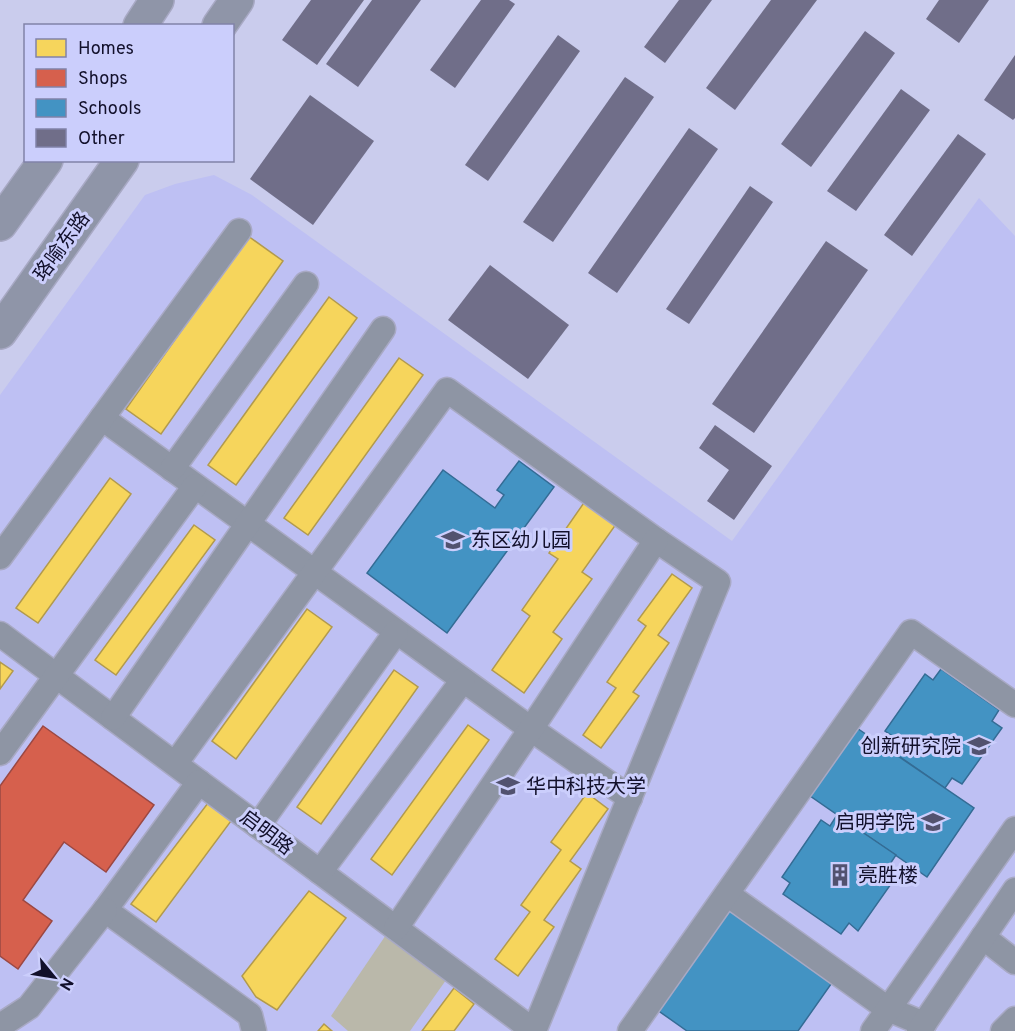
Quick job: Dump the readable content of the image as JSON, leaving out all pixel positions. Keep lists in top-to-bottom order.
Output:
{
  "streets": {
    "highway": ["珞喻东路"],
    "street": ["启明路"]
  },
  "places": {
    "school or university": [
      "东区幼儿园",
      "创新研究院",
      "华中科技大学",
      "启明学院"
    ],
    "building": ["亮胜楼"]
  },
  "legend": [
    "Homes",
    "Shops",
    "Schools",
    "Other"
  ],
  "north": "bottom right"
}
